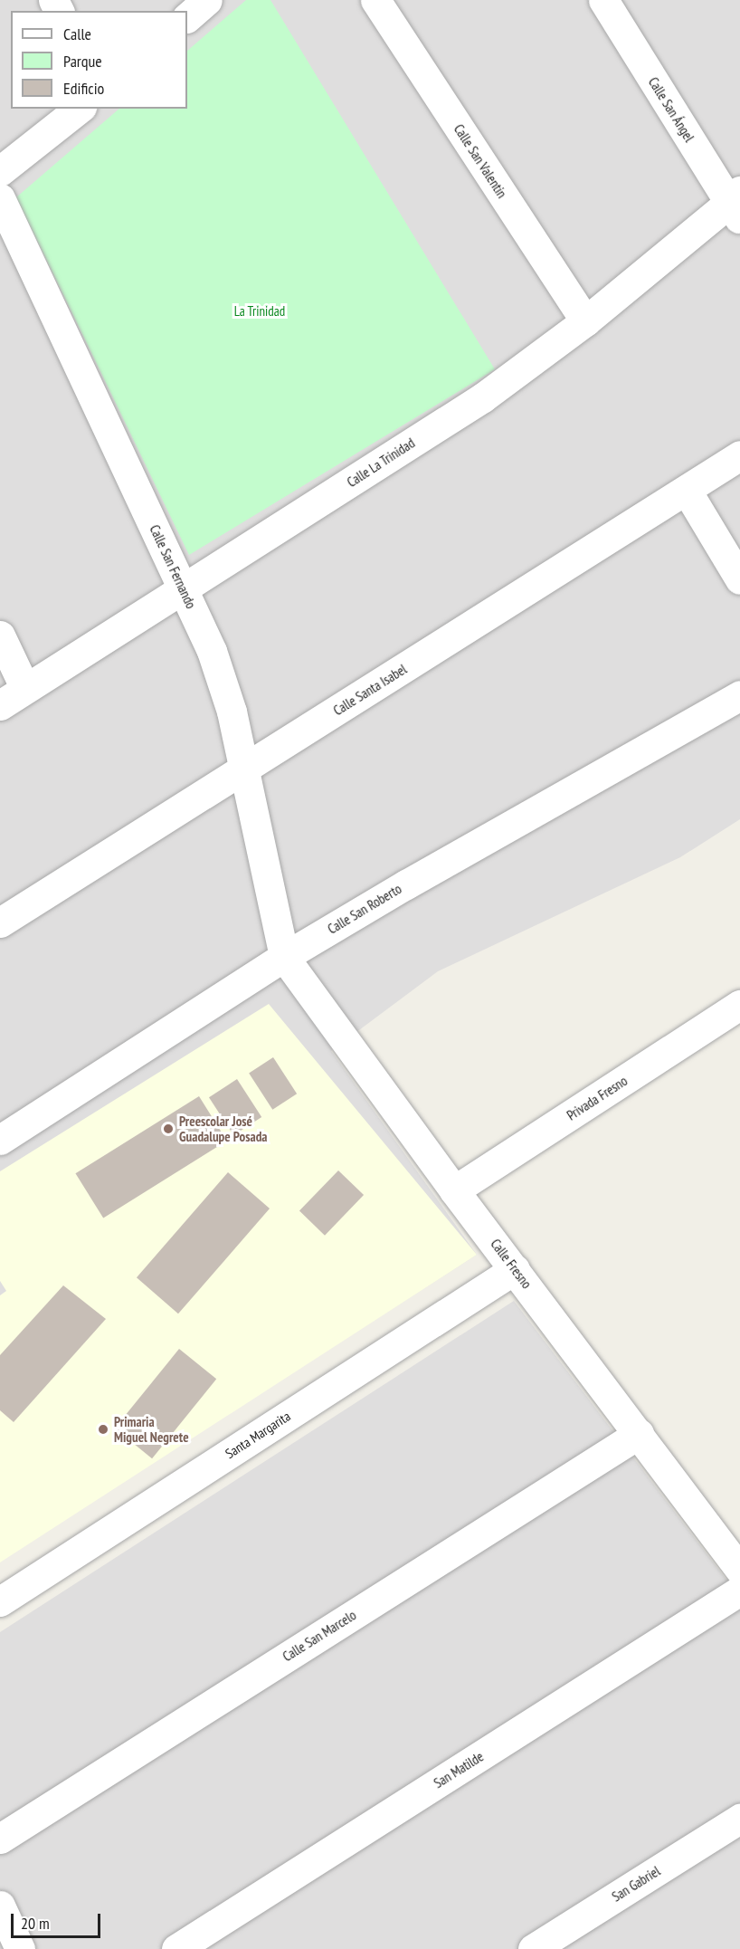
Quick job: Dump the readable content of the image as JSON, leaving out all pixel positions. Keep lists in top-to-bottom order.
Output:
{
  "streets": {
    "street": [
      "Calle San Ángel",
      "Calle San Valentín",
      "Calle La Trinidad",
      "Calle San Fernando",
      "Calle Santa Isabel",
      "Calle San Roberto",
      "Privada Fresno",
      "Calle Fresno",
      "Santa Margarita",
      "Calle San Marcelo",
      "San Matilde",
      "San Gabriel"
    ]
  },
  "crossings": [
    ["Calle San Ángel", "Calle La Trinidad"],
    ["Calle San Valentín", "Calle La Trinidad"],
    ["Calle La Trinidad", "Calle San Fernando"],
    ["Calle San Fernando", "Calle Santa Isabel"],
    ["Calle San Fernando", "Calle San Roberto"],
    ["Calle San Fernando", "Calle Fresno"],
    ["Calle San Roberto", "Calle Fresno"],
    ["Privada Fresno", "Calle Fresno"],
    ["Calle Fresno", "Santa Margarita"],
    ["Calle Fresno", "Calle San Marcelo"]
  ],
  "parks": ["La Trinidad"],
  "places": ["Preescolar José Guadalupe Posada", "Primaria Miguel Negrete"],
  "legend": ["Calle", "Parque", "Edificio"],
  "scale_bar": "20 m"
}
